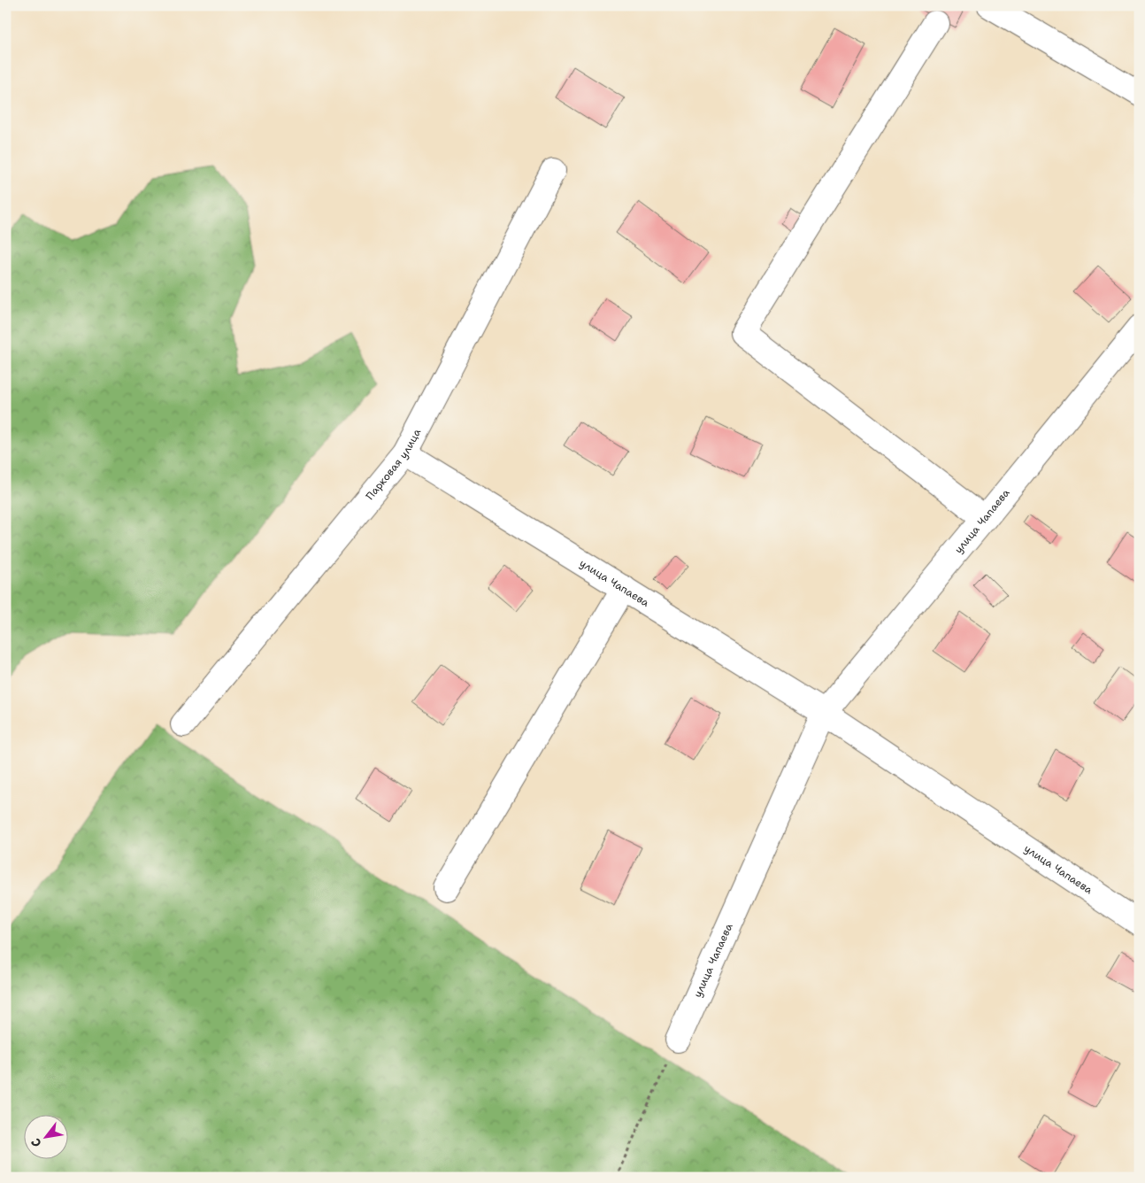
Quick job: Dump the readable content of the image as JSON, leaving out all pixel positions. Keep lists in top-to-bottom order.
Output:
{
  "streets": {
    "street": ["Парковая улица", "улица Чапаева"]
  },
  "crossings": [
    ["Парковая улица", "улица Чапаева"]
  ],
  "north": "bottom left"
}
